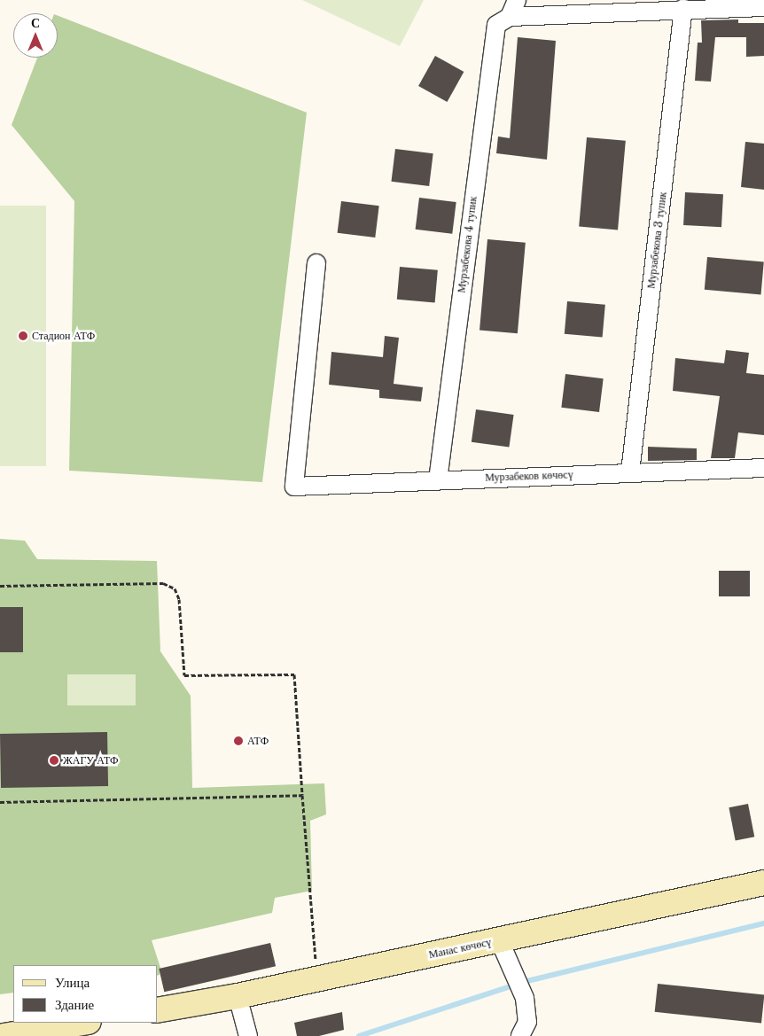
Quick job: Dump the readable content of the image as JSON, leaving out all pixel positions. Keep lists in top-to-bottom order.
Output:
{
  "streets": {
    "main road": ["Манас көчөсү"],
    "street": ["Мурзабекова 3 тупик", "Мурзабекова 4 тупик", "Мурзабеков көчөсү"]
  },
  "crossings": [
    ["Мурзабекова 3 тупик", "Мурзабеков көчөсү"],
    ["Мурзабекова 4 тупик", "Мурзабеков көчөсү"]
  ],
  "places": ["Стадион АТФ", "АТФ", "ЖАГУ АТФ"],
  "legend": ["Улица", "Здание"],
  "north": "top"
}
